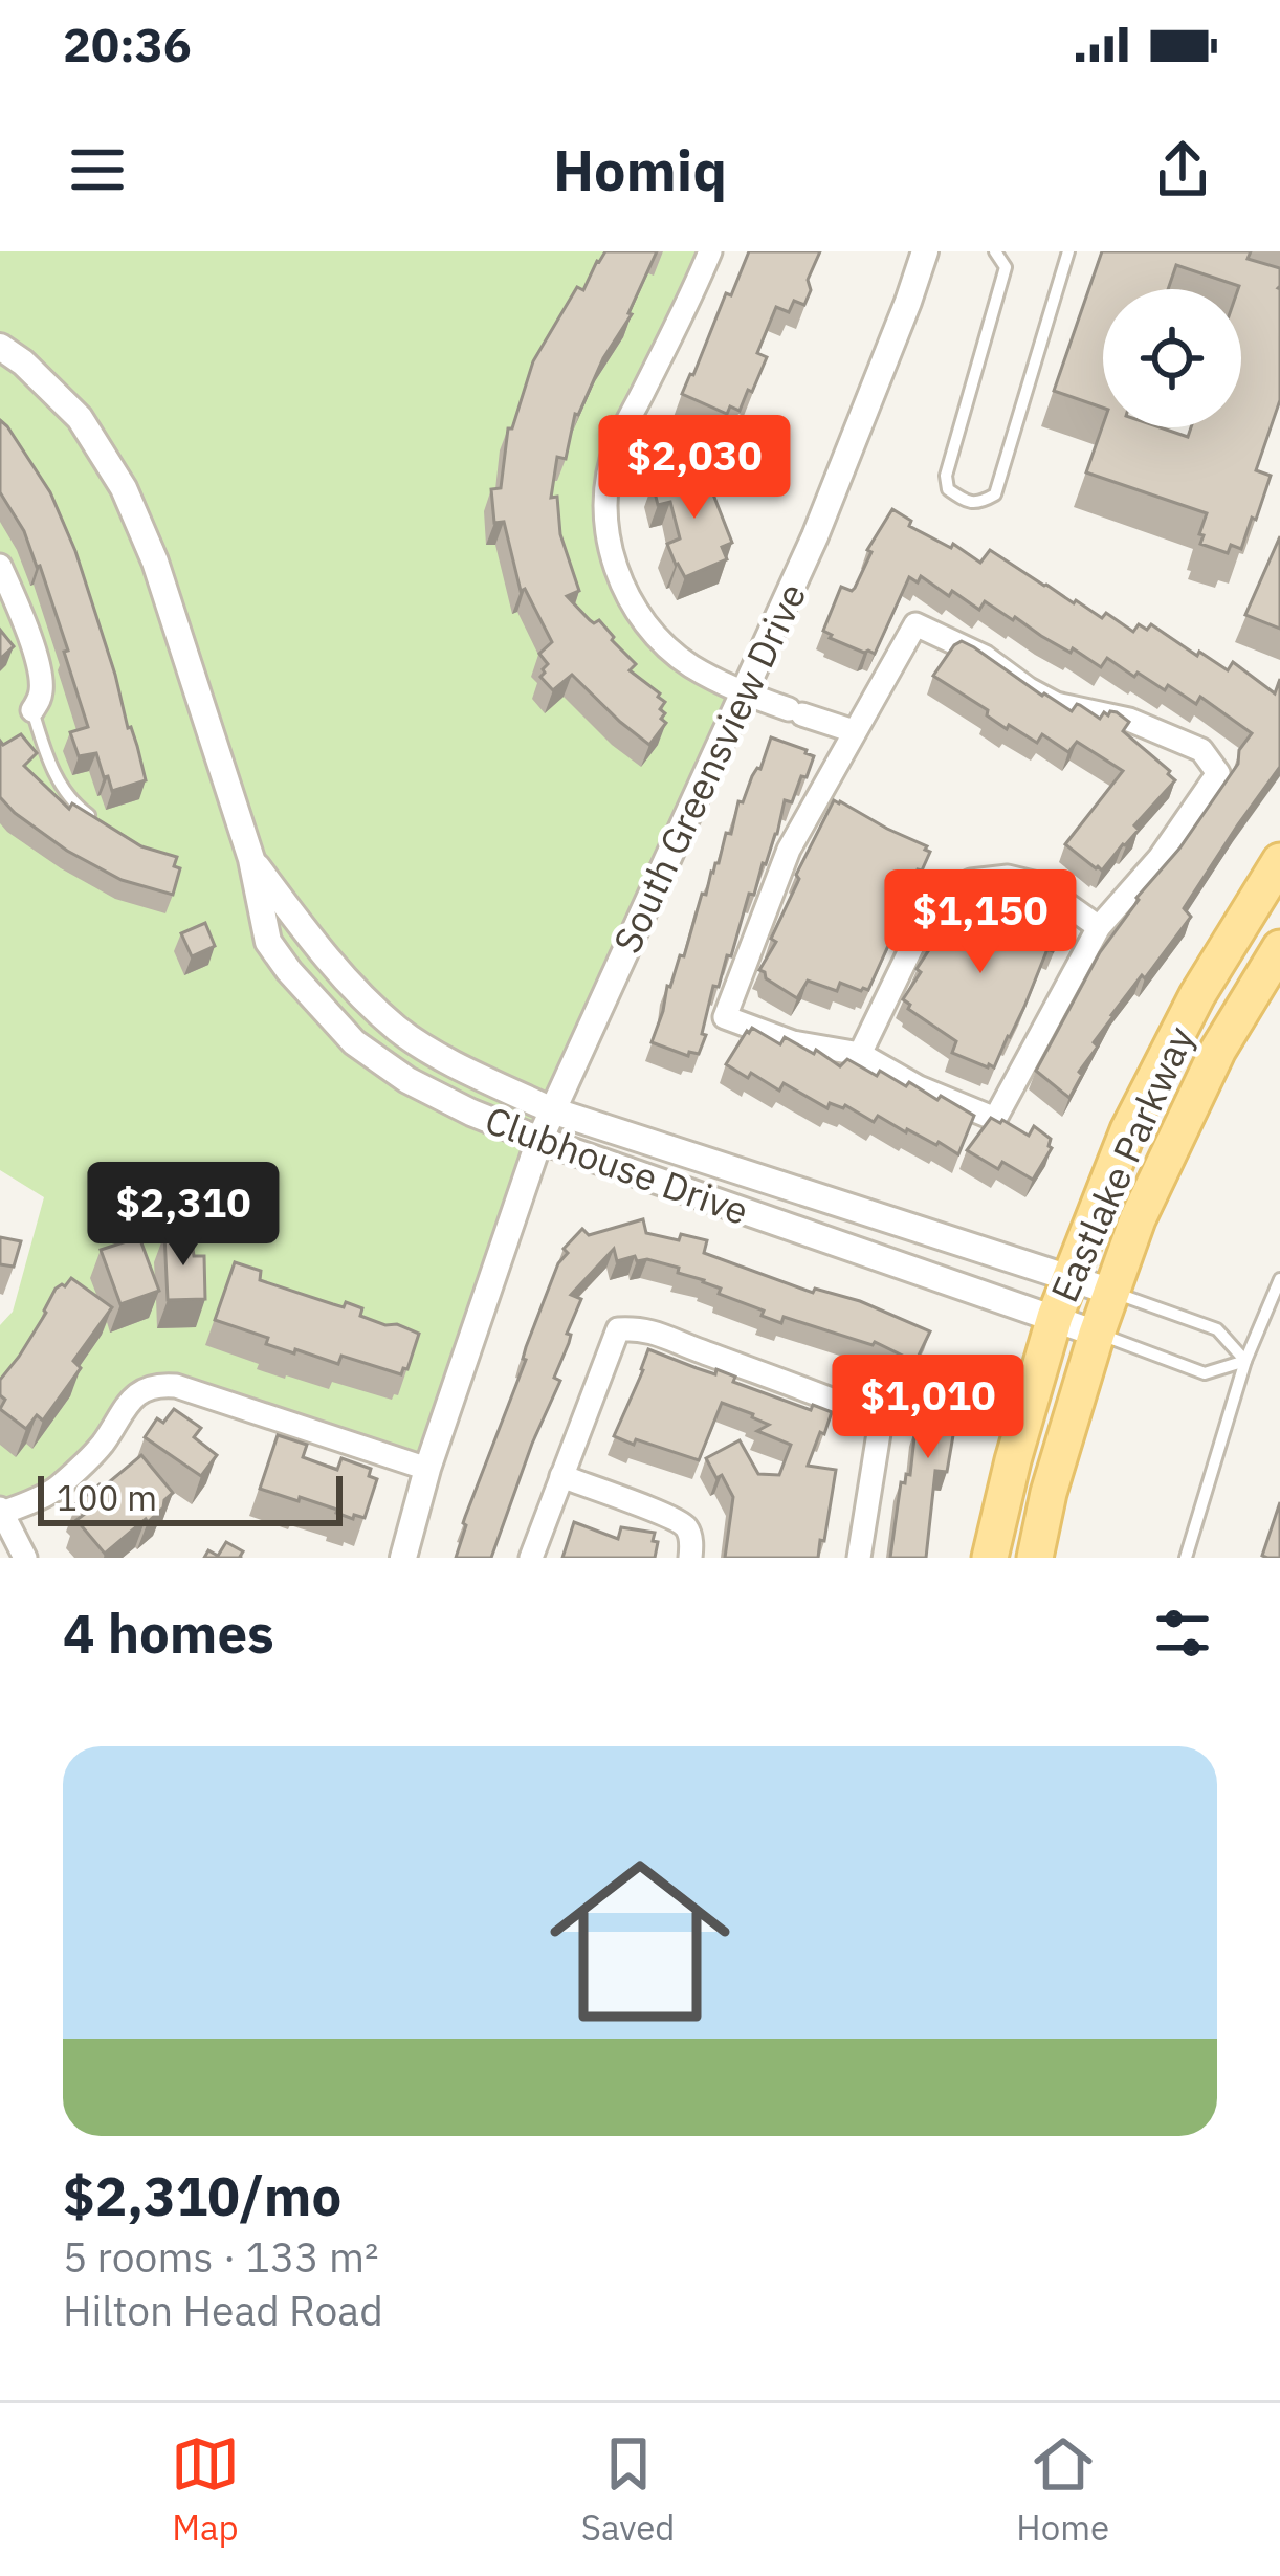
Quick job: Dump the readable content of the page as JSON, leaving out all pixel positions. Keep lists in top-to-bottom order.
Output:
{
  "streets": {
    "main road": ["Eastlake Parkway"],
    "street": ["South Greensview Drive", "Clubhouse Drive"]
  },
  "crossings": [
    ["South Greensview Drive", "Clubhouse Drive"],
    ["Eastlake Parkway", "Clubhouse Drive"]
  ],
  "scale_bar": "100 m",
  "page": {
    "status": "20:36",
    "header": "Homiq",
    "price": [
      "$2,030",
      "$1,150",
      "$2,310",
      "$1,010"
    ],
    "scale": "100 m",
    "heading": "4 homes",
    "list": [
      {
        "name": "$2,310/mo",
        "note": "5 rooms · 133 m² · Hilton Head Road"
      }
    ],
    "tabs": ["Map", "Saved", "Home"]
  }
}
